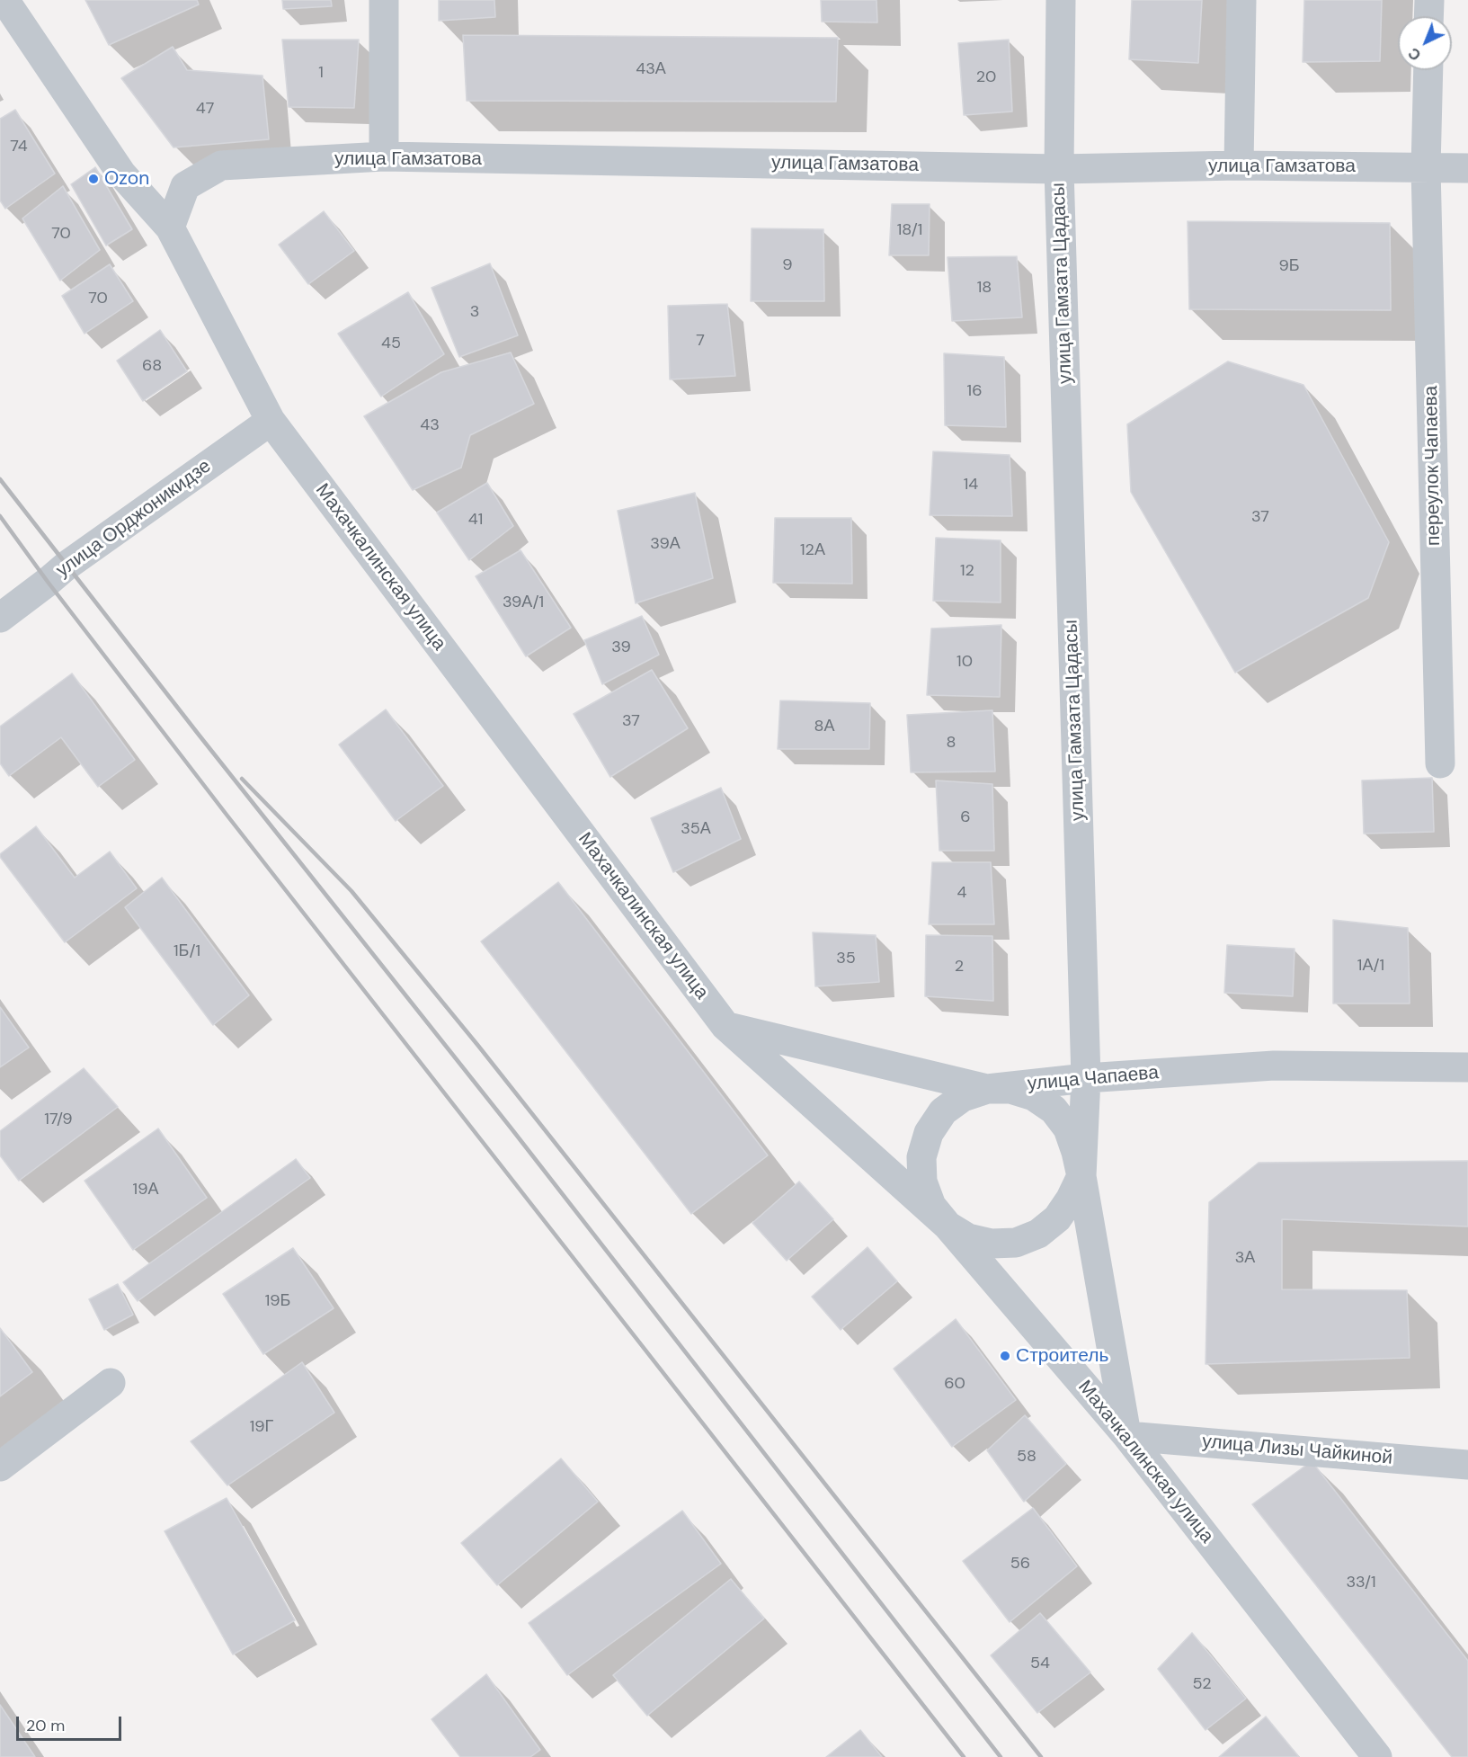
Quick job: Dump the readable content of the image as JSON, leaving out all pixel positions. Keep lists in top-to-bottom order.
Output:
{
  "streets": {
    "street": [
      "улица Гамзатова",
      "улица Гамзата Цадасы",
      "переулок Чапаева",
      "улица Орджоникидзе",
      "Махачкалинская улица",
      "улица Чапаева",
      "улица Лизы Чайкиной"
    ]
  },
  "crossings": [
    ["улица Гамзатова", "улица Гамзата Цадасы"],
    ["улица Гамзатова", "переулок Чапаева"],
    ["улица Гамзатова", "Махачкалинская улица"],
    ["улица Гамзата Цадасы", "Махачкалинская улица"],
    ["улица Гамзата Цадасы", "улица Чапаева"],
    ["улица Гамзата Цадасы", "улица Лизы Чайкиной"],
    ["улица Орджоникидзе", "Махачкалинская улица"],
    ["Махачкалинская улица", "улица Чапаева"],
    ["Махачкалинская улица", "улица Лизы Чайкиной"]
  ],
  "places": ["Ozon", "Строитель"],
  "house_numbers": [
    "43А",
    "1",
    "20",
    "47",
    "74",
    "18/1",
    "70",
    "9",
    "9Б",
    "18",
    "70",
    "3",
    "7",
    "45",
    "68",
    "16",
    "43",
    "14",
    "37",
    "41",
    "39А",
    "12А",
    "12",
    "39А/1",
    "39",
    "10",
    "37",
    "8А",
    "8",
    "6",
    "35А",
    "4",
    "1Б/1",
    "35",
    "1А/1",
    "2",
    "17/9",
    "19А",
    "3А",
    "19Б",
    "60",
    "19Г",
    "58",
    "56",
    "33/1",
    "54",
    "52"
  ],
  "scale_bar": "20 m",
  "north": "bottom left"
}
